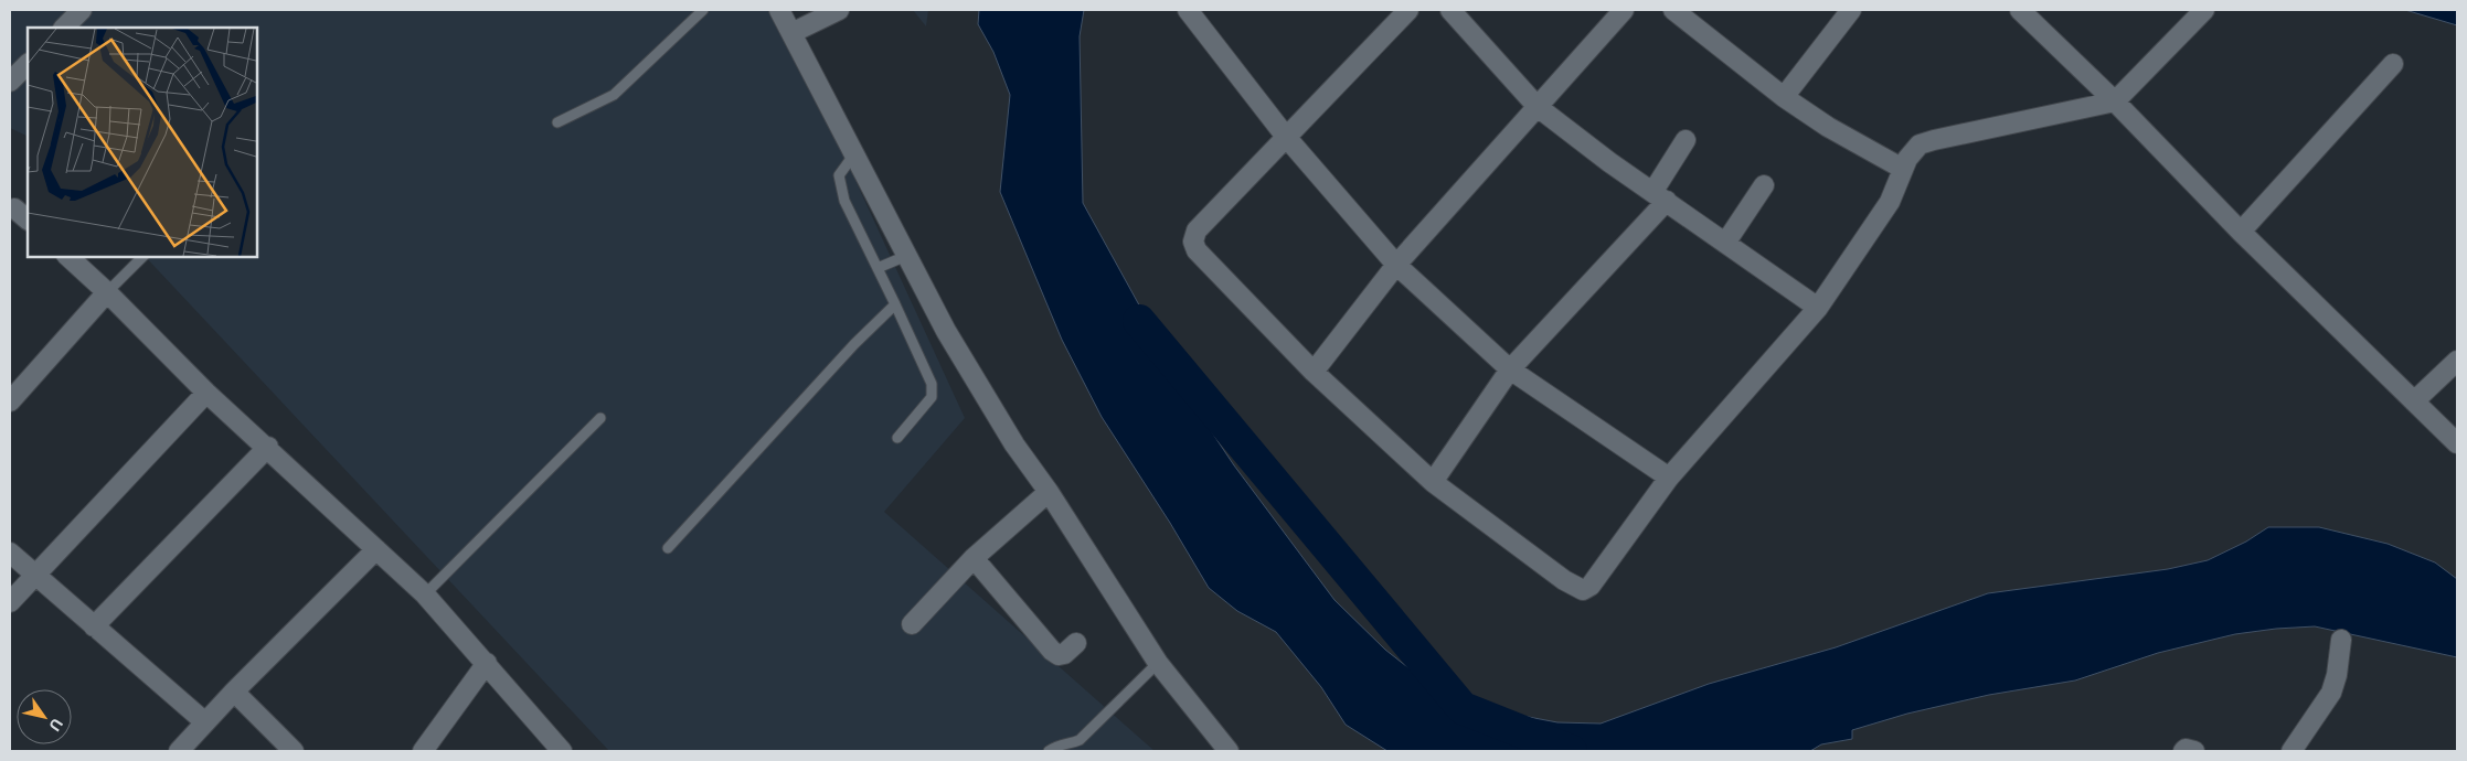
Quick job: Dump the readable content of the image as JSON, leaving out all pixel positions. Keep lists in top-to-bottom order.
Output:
{
  "north": "bottom right"
}
